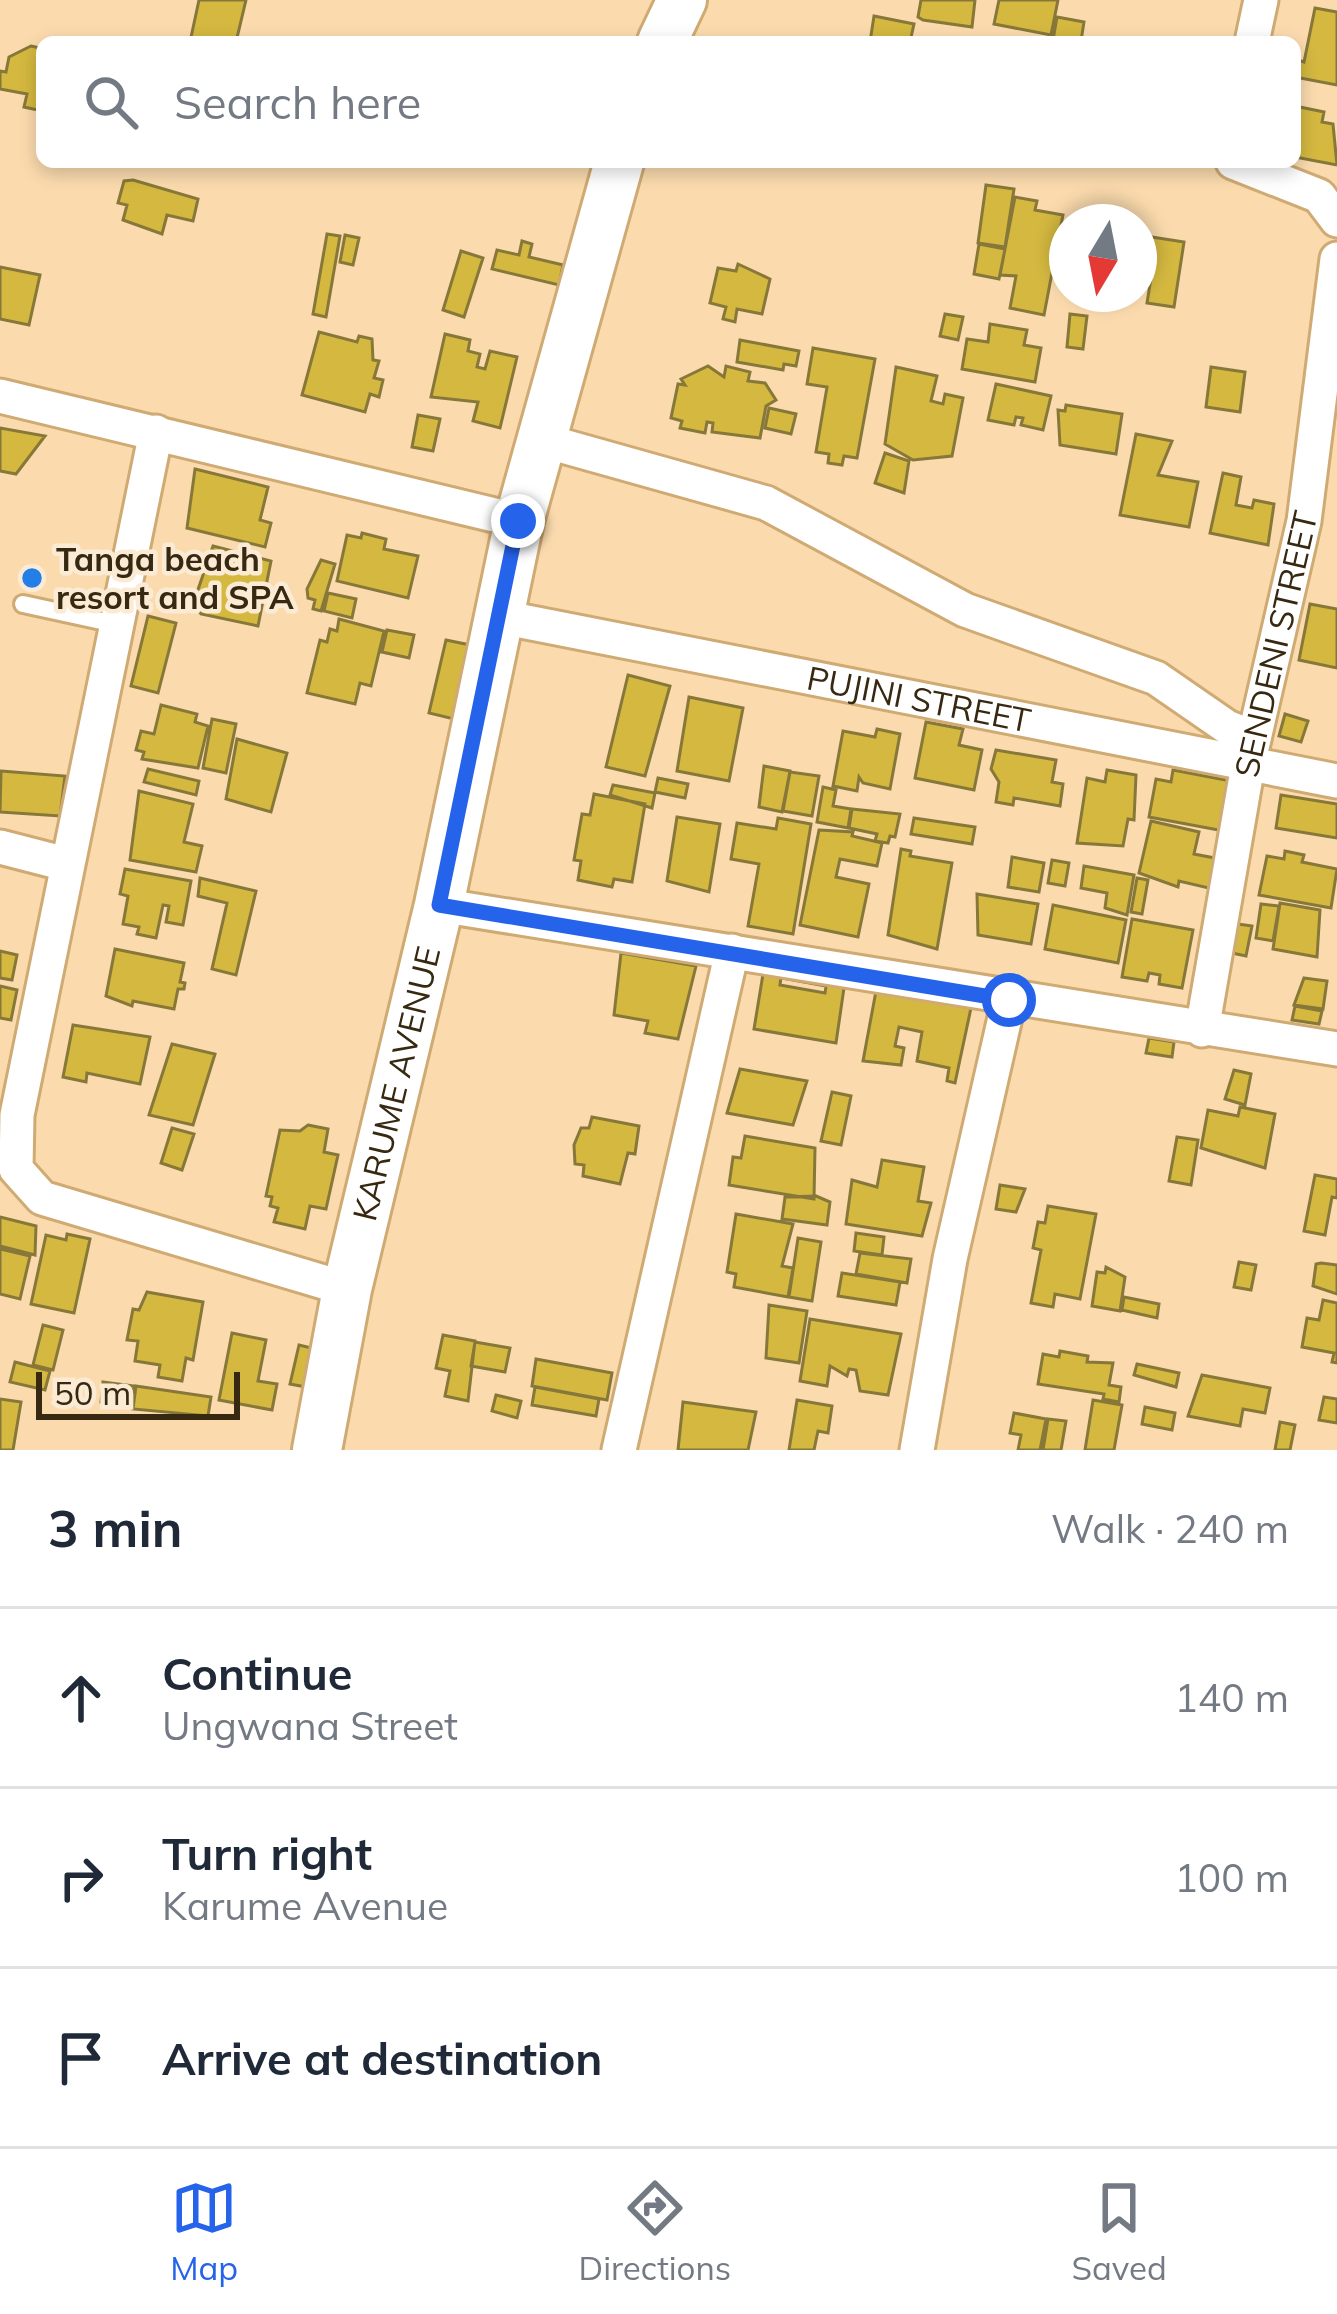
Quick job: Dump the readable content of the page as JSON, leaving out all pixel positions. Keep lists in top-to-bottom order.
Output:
{
  "streets": {
    "main road": ["KARUME AVENUE"],
    "street": ["SENDENI STREET", "PUJINI STREET"]
  },
  "crossings": [
    ["SENDENI STREET", "PUJINI STREET"],
    ["PUJINI STREET", "KARUME AVENUE"]
  ],
  "places": ["Tanga beach resort and SPA"],
  "scale_bar": "50 m",
  "north": "bottom",
  "page": {
    "search": "Search here",
    "scale": "50 m",
    "heading": ["3 min", "Walk · 240 m"],
    "list": [
      ["Continue", "Ungwana Street", "140 m"],
      ["Turn right", "Karume Avenue", "100 m"],
      "Arrive at destination"
    ],
    "nav": ["Map", "Directions", "Saved"]
  }
}
